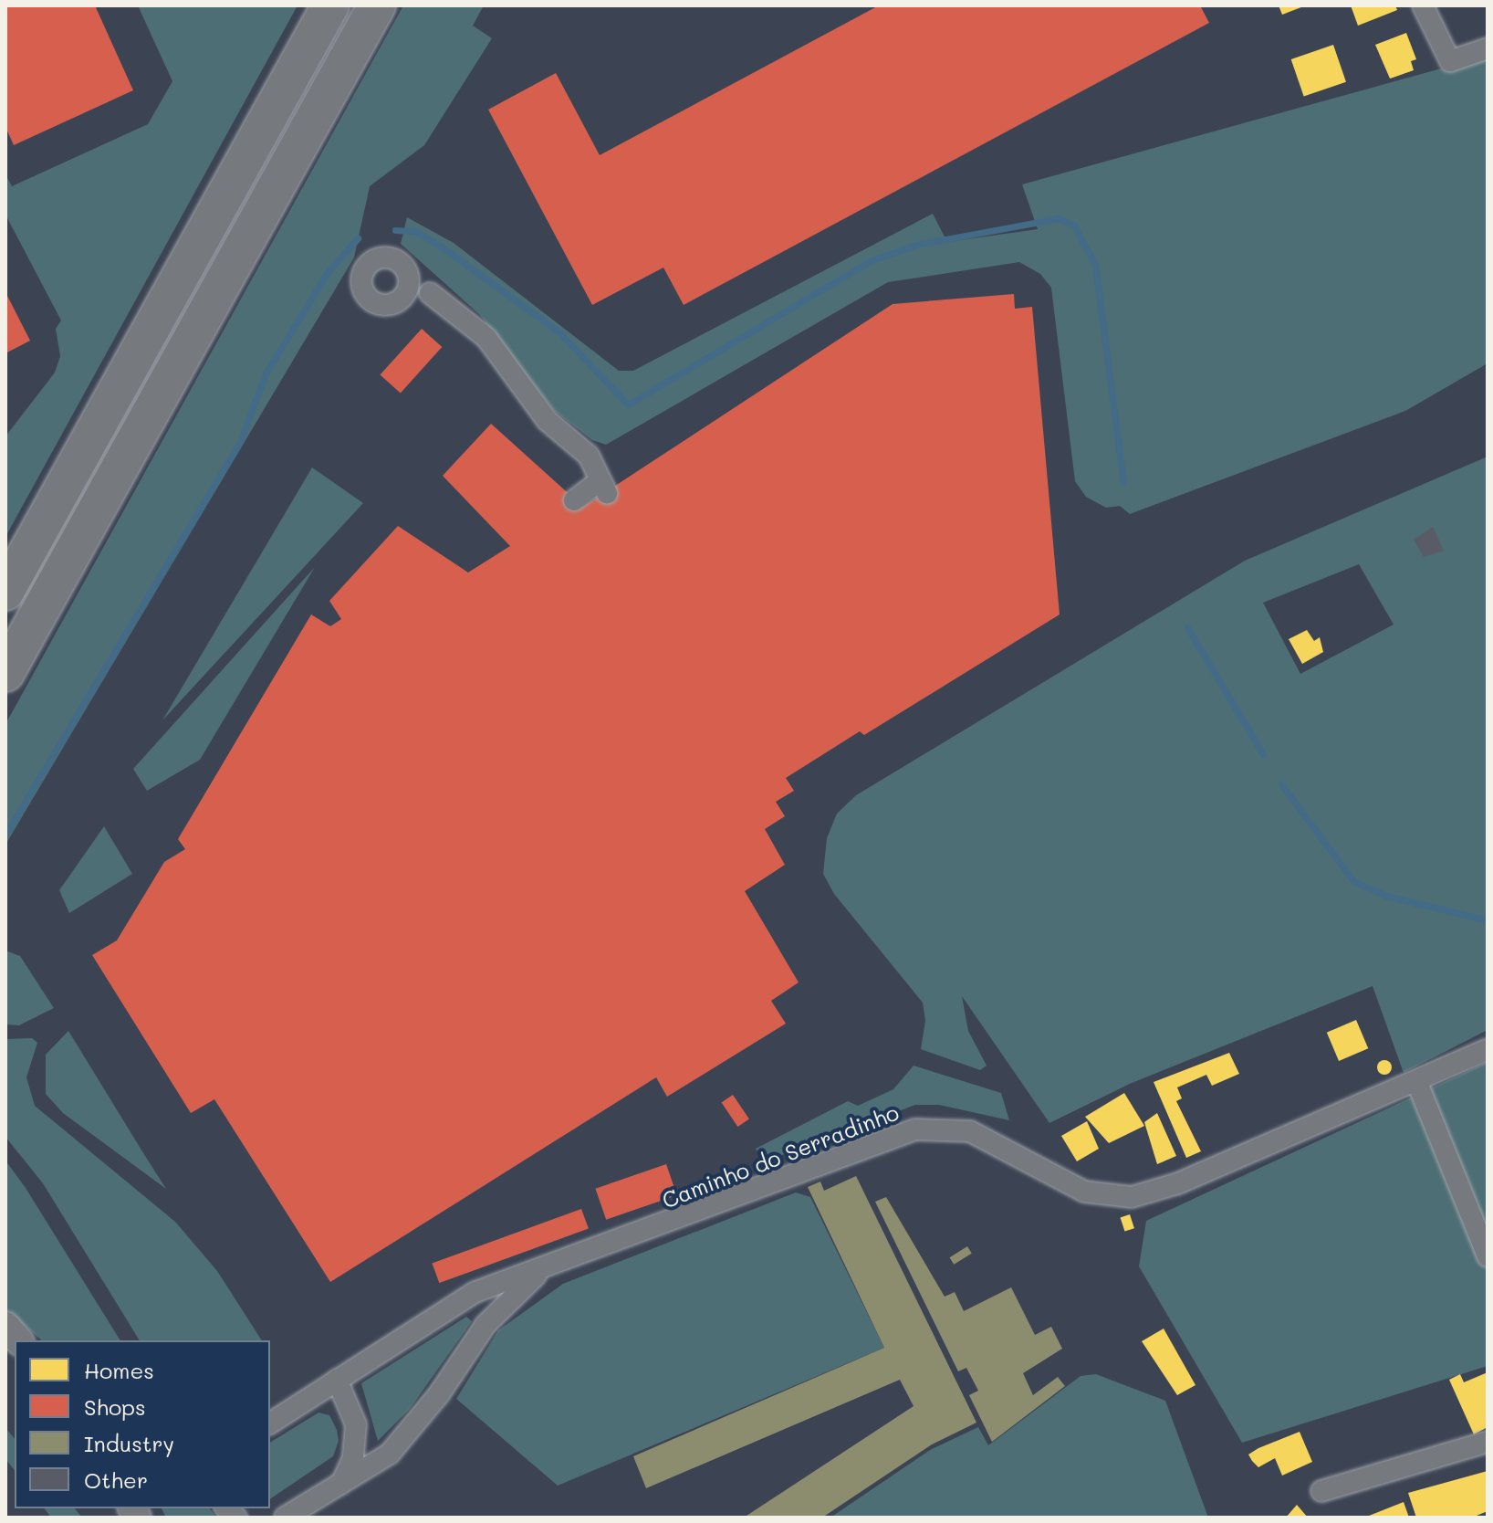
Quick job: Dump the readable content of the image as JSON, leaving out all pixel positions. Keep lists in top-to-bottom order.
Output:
{
  "streets": {
    "street": ["Caminho do Serradinho"]
  },
  "legend": [
    "Homes",
    "Shops",
    "Industry",
    "Other"
  ]
}
